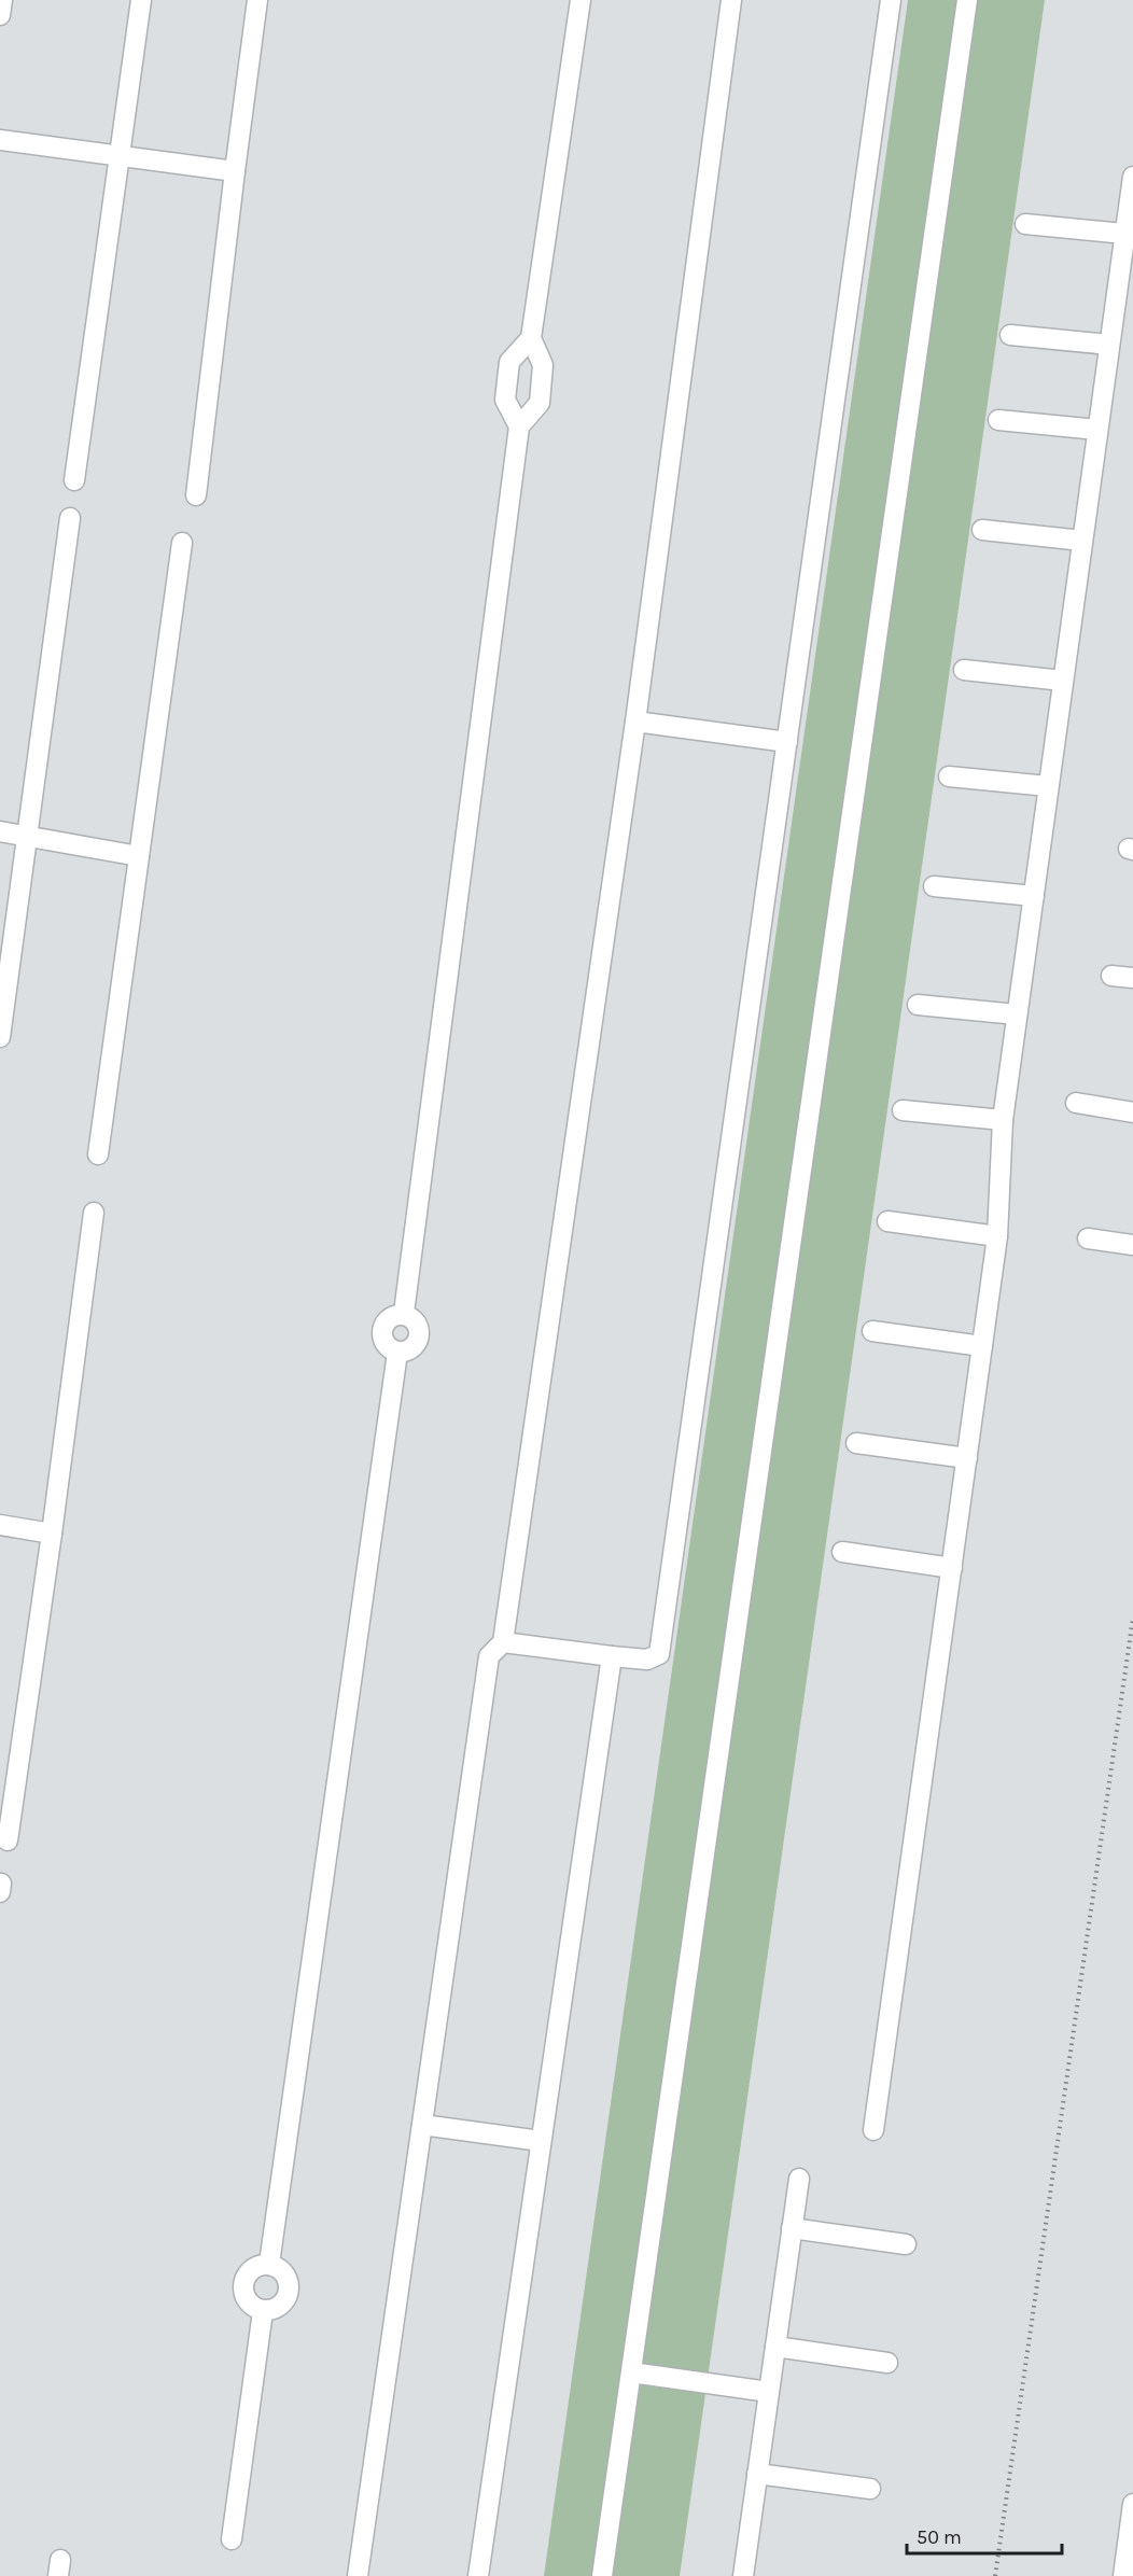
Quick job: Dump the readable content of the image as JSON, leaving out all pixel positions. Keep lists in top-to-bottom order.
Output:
{
  "scale_bar": "50 m"
}
